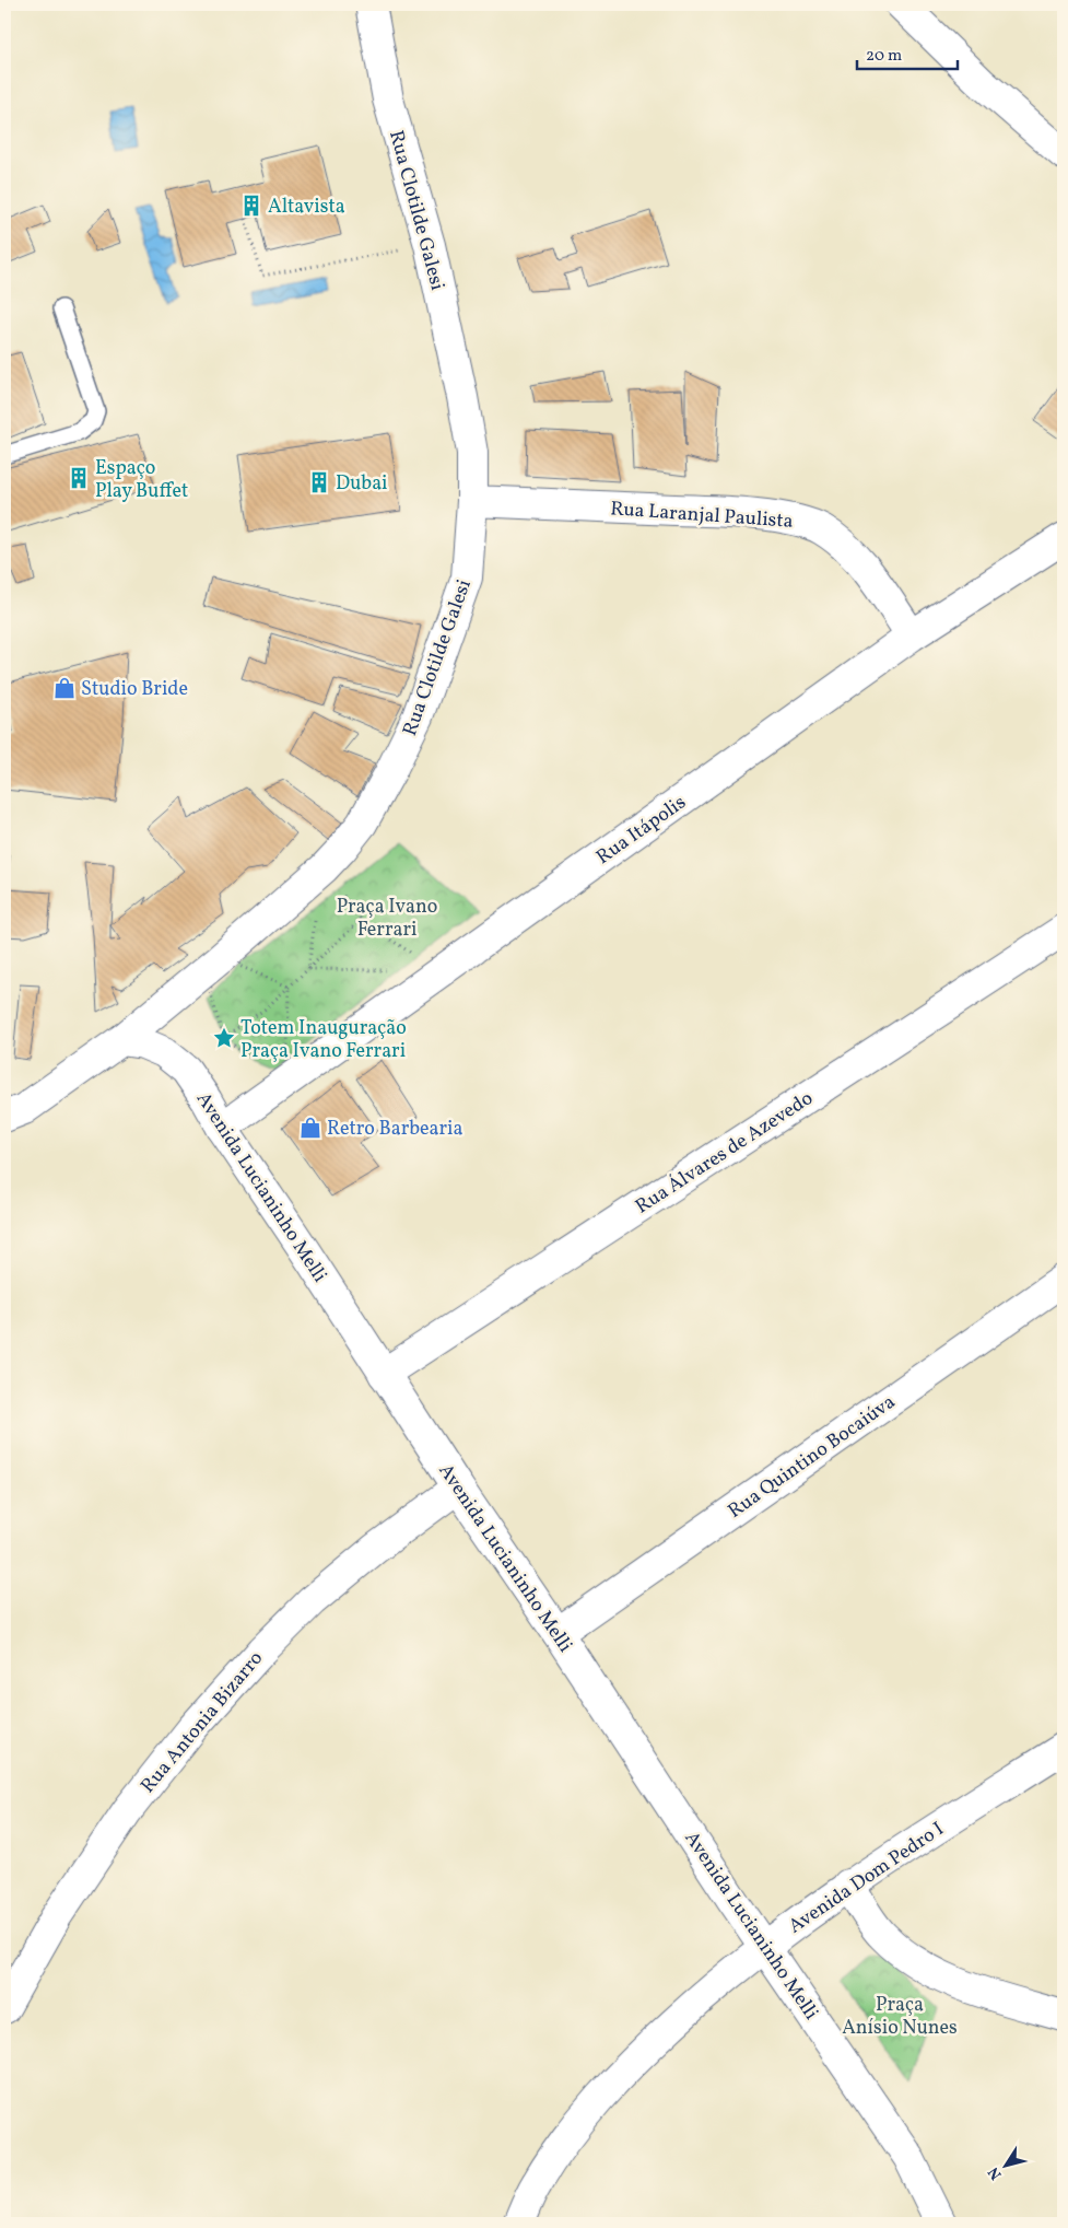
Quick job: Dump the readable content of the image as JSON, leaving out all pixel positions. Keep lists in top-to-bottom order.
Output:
{
  "streets": {
    "street": [
      "Rua Clotilde Galesi",
      "Rua Laranjal Paulista",
      "Rua Itápolis",
      "Rua Álvares de Azevedo",
      "Avenida Lucianinho Melli",
      "Rua Quintino Bocaiúva",
      "Rua Antonia Bizarro",
      "Avenida Dom Pedro I"
    ]
  },
  "crossings": [
    ["Rua Clotilde Galesi", "Rua Laranjal Paulista"],
    ["Rua Clotilde Galesi", "Avenida Lucianinho Melli"],
    ["Rua Laranjal Paulista", "Rua Itápolis"],
    ["Rua Itápolis", "Avenida Lucianinho Melli"],
    ["Rua Álvares de Azevedo", "Avenida Lucianinho Melli"],
    ["Avenida Lucianinho Melli", "Rua Quintino Bocaiúva"],
    ["Avenida Lucianinho Melli", "Rua Antonia Bizarro"],
    ["Avenida Lucianinho Melli", "Avenida Dom Pedro I"]
  ],
  "parks": ["Praça Ivano Ferrari", "Praça Anísio Nunes"],
  "places": {
    "building": ["Altavista", "Espaço Play Buffet", "Dubai"],
    "shop": ["Studio Bride", "Retro Barbearia"],
    "place": ["Totem Inauguração Praça Ivano Ferrari"]
  },
  "scale_bar": "20 m",
  "north": "bottom left"
}
